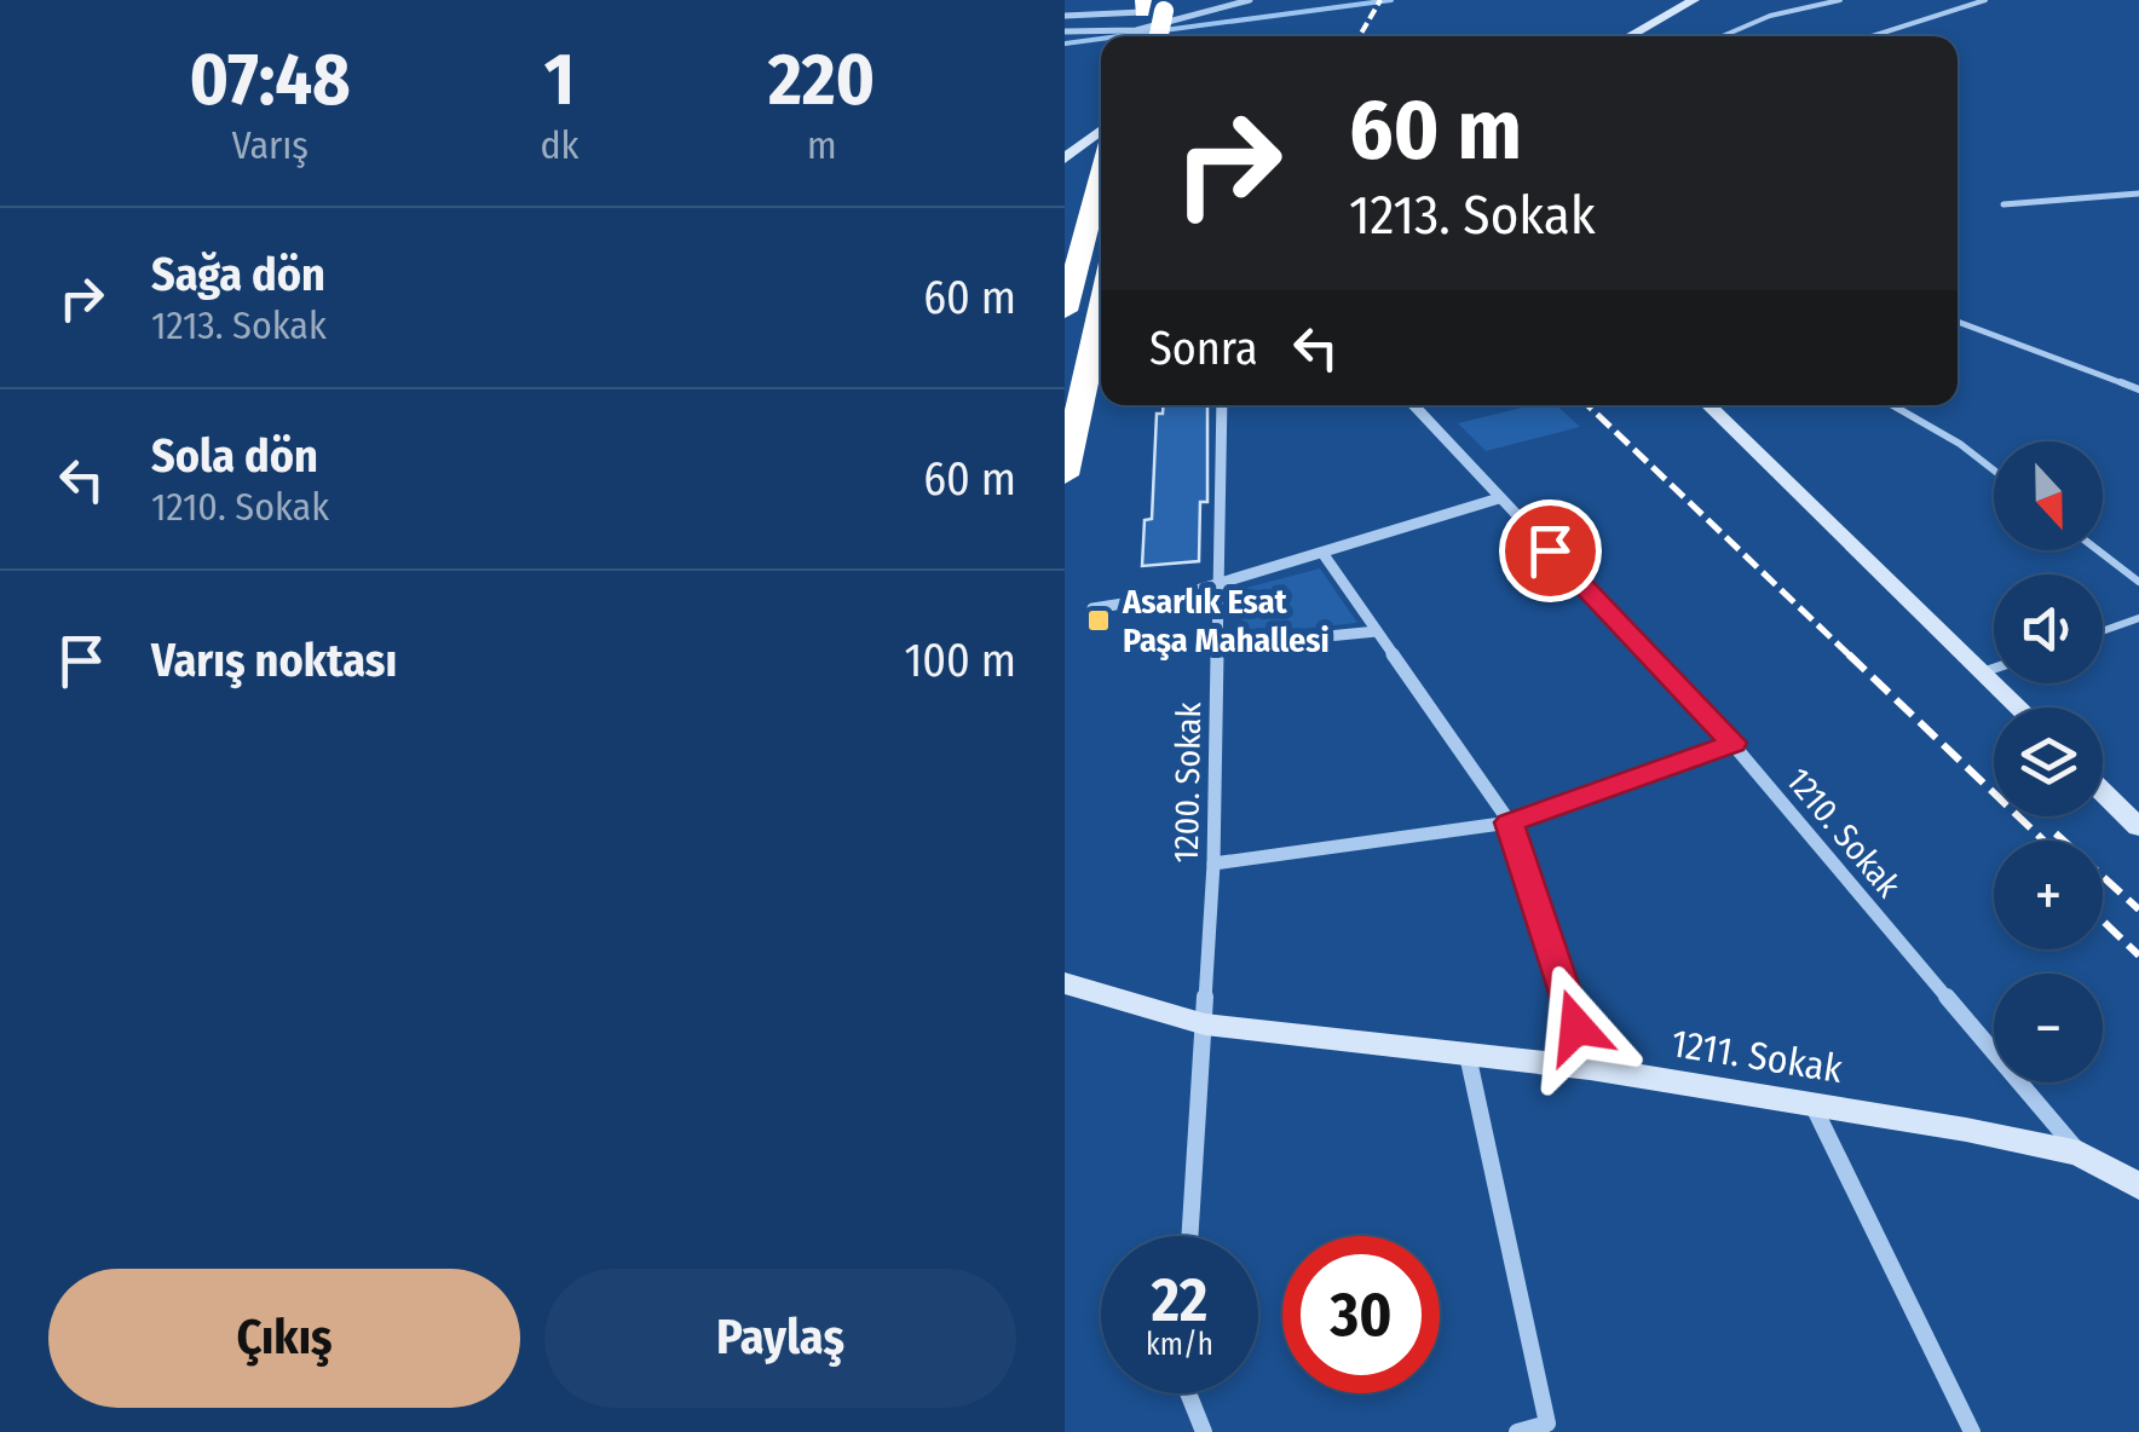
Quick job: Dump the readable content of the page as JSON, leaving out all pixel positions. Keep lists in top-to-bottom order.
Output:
{
  "streets": {
    "street": ["1200. Sokak", "1210. Sokak", "1211. Sokak"]
  },
  "crossings": [
    ["1200. Sokak", "1211. Sokak"],
    ["1210. Sokak", "1211. Sokak"]
  ],
  "places": {
    "transit": ["Asarlık Esat Paşa Mahallesi"]
  },
  "north": "bottom",
  "page": {
    "eta": [
      "07:48",
      "Varış",
      "1",
      "dk",
      "220",
      "m"
    ],
    "turn": ["60 m", "1213. Sokak"],
    "list": [
      {
        "name": "Sağa dön",
        "note": "1213. Sokak",
        "value": "60 m"
      },
      {
        "name": "Sola dön",
        "note": "1210. Sokak",
        "value": "60 m"
      },
      {
        "name": "Varış noktası",
        "value": "100 m"
      }
    ],
    "then": "Sonra",
    "map_buttons": ["+", "−"],
    "speed": "22 km/h",
    "limit": "30",
    "buttons": ["Çıkış", "Paylaş"]
  }
}
